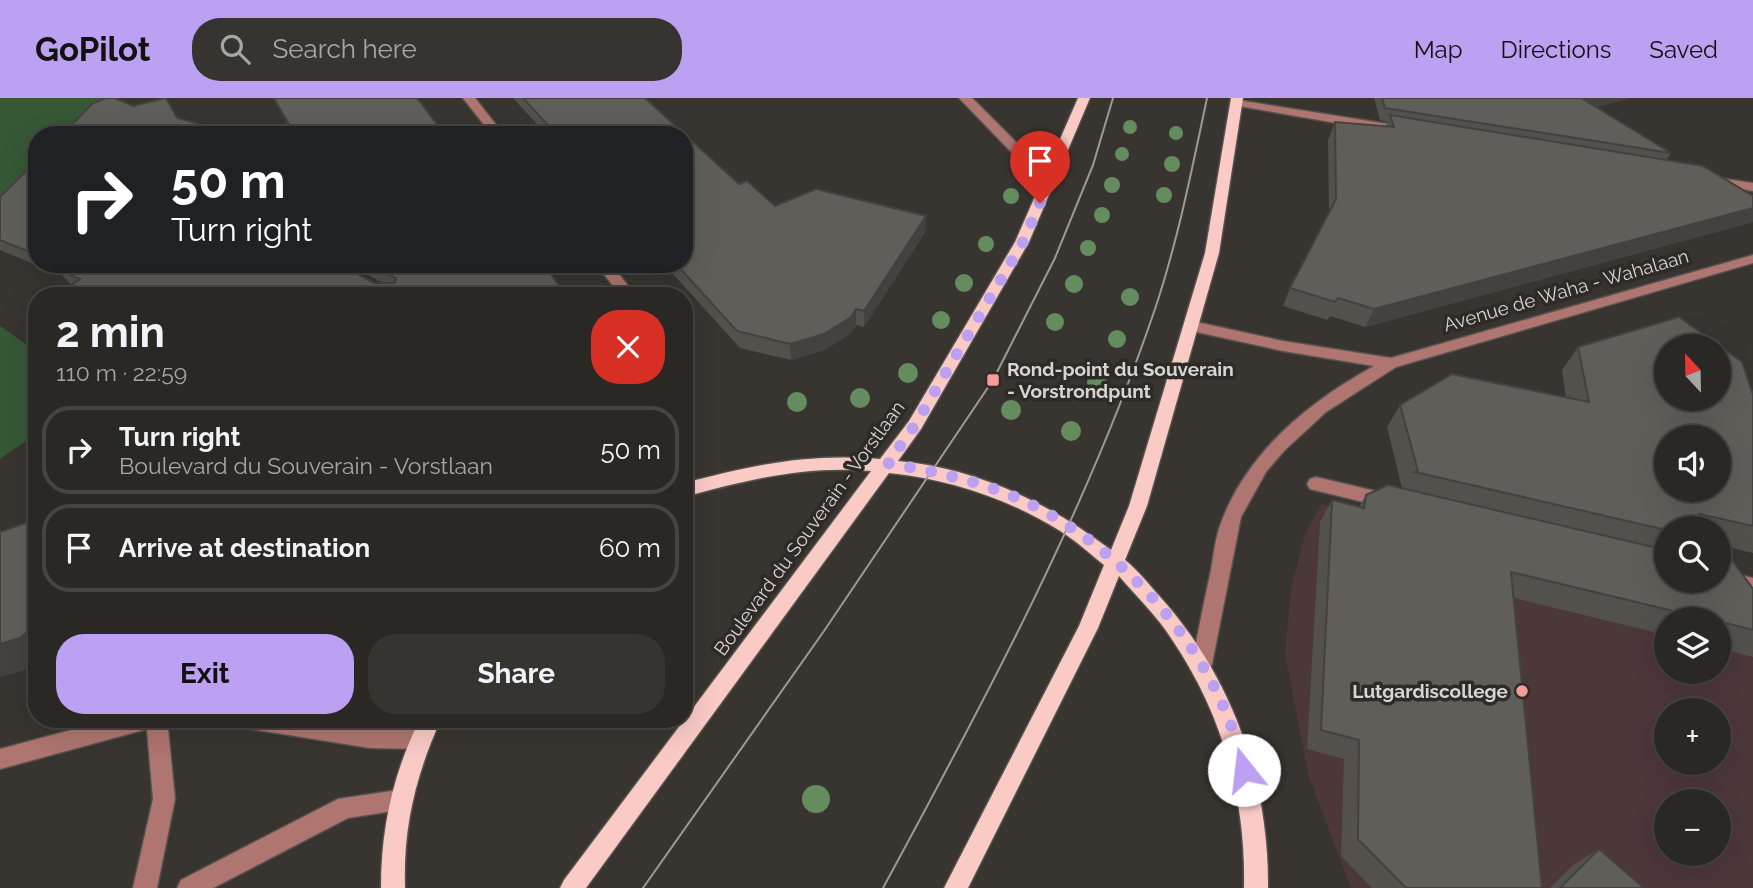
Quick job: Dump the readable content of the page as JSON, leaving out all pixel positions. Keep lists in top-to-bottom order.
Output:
{
  "streets": {
    "main road": ["Boulevard du Souverain - Vorstlaan"],
    "street": ["Avenue de Waha - Wahalaan"]
  },
  "places": {
    "transit": ["Rond-point du Souverain - Vorstrondpunt"],
    "other": ["Lutgardiscollege"]
  },
  "north": "top",
  "page": {
    "header": "GoPilot",
    "search": "Search here",
    "nav": ["Map", "Directions", "Saved"],
    "turn": ["50 m", "Turn right"],
    "heading": ["2 min", "110 m · 22:59"],
    "map_buttons": ["+", "−"],
    "list": [
      {
        "name": "Turn right",
        "note": "Boulevard du Souverain - Vorstlaan",
        "value": "50 m"
      },
      {
        "name": "Arrive at destination",
        "value": "60 m"
      }
    ],
    "buttons": ["Exit", "Share"]
  }
}
